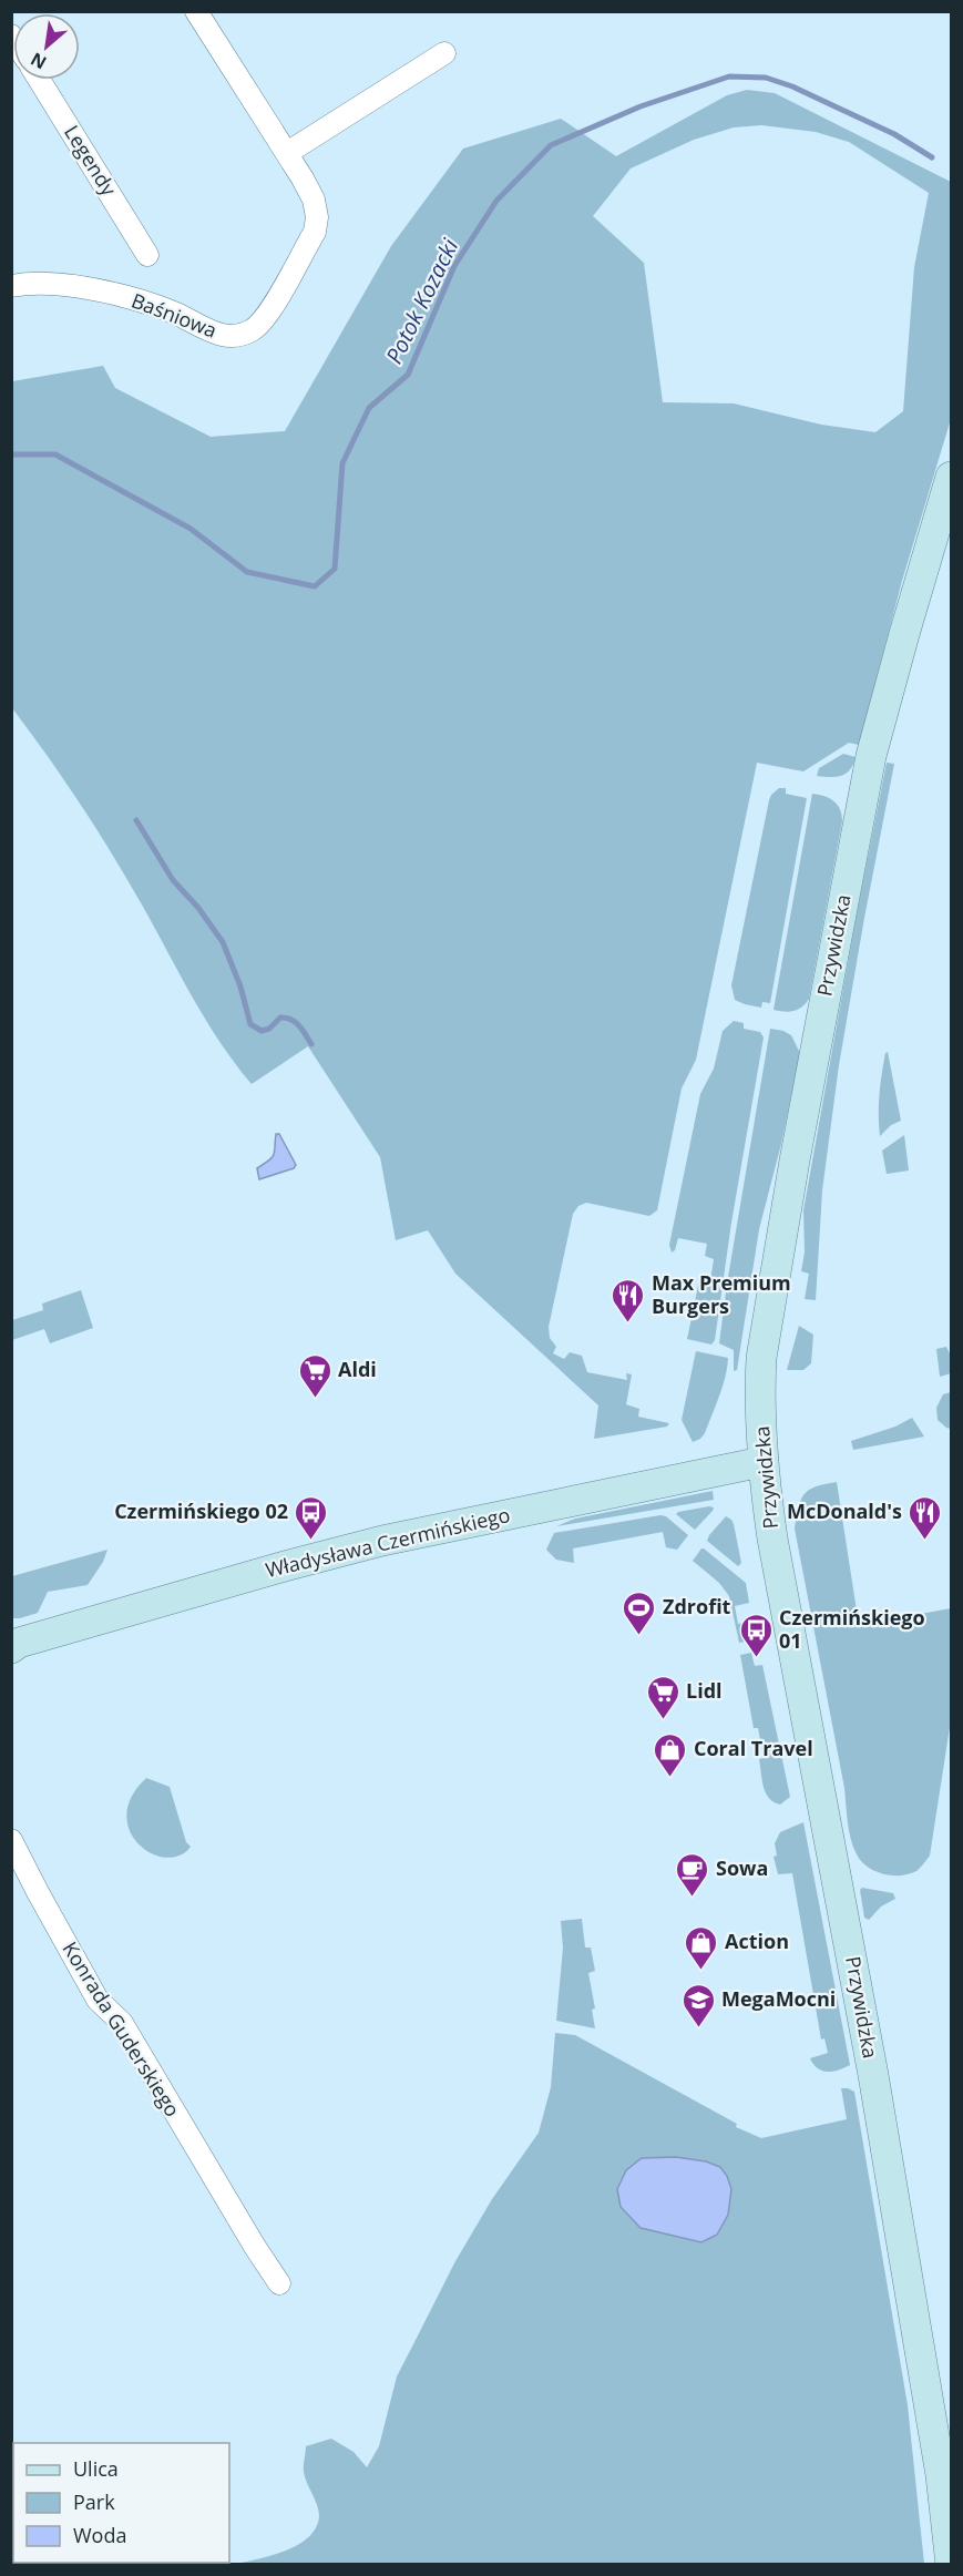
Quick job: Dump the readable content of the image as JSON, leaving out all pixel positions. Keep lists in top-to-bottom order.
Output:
{
  "streets": {
    "street": [
      "Legendy",
      "Baśniowa",
      "Przywidzka",
      "Władysława Czermińskiego",
      "Konrada Guderskiego"
    ]
  },
  "crossings": [
    ["Przywidzka", "Władysława Czermińskiego"]
  ],
  "water": ["Potok Kozacki"],
  "places": {
    "restaurant": ["Max Premium Burgers", "McDonald's"],
    "supermarket": ["Aldi", "Lidl"],
    "bus stop": ["Czermińskiego 02", "Czermińskiego 01"],
    "sports": ["Zdrofit"],
    "shop": ["Coral Travel", "Action"],
    "cafe": ["Sowa"],
    "school or university": ["MegaMocni"]
  },
  "legend": ["Ulica", "Park", "Woda"],
  "north": "bottom left"
}
